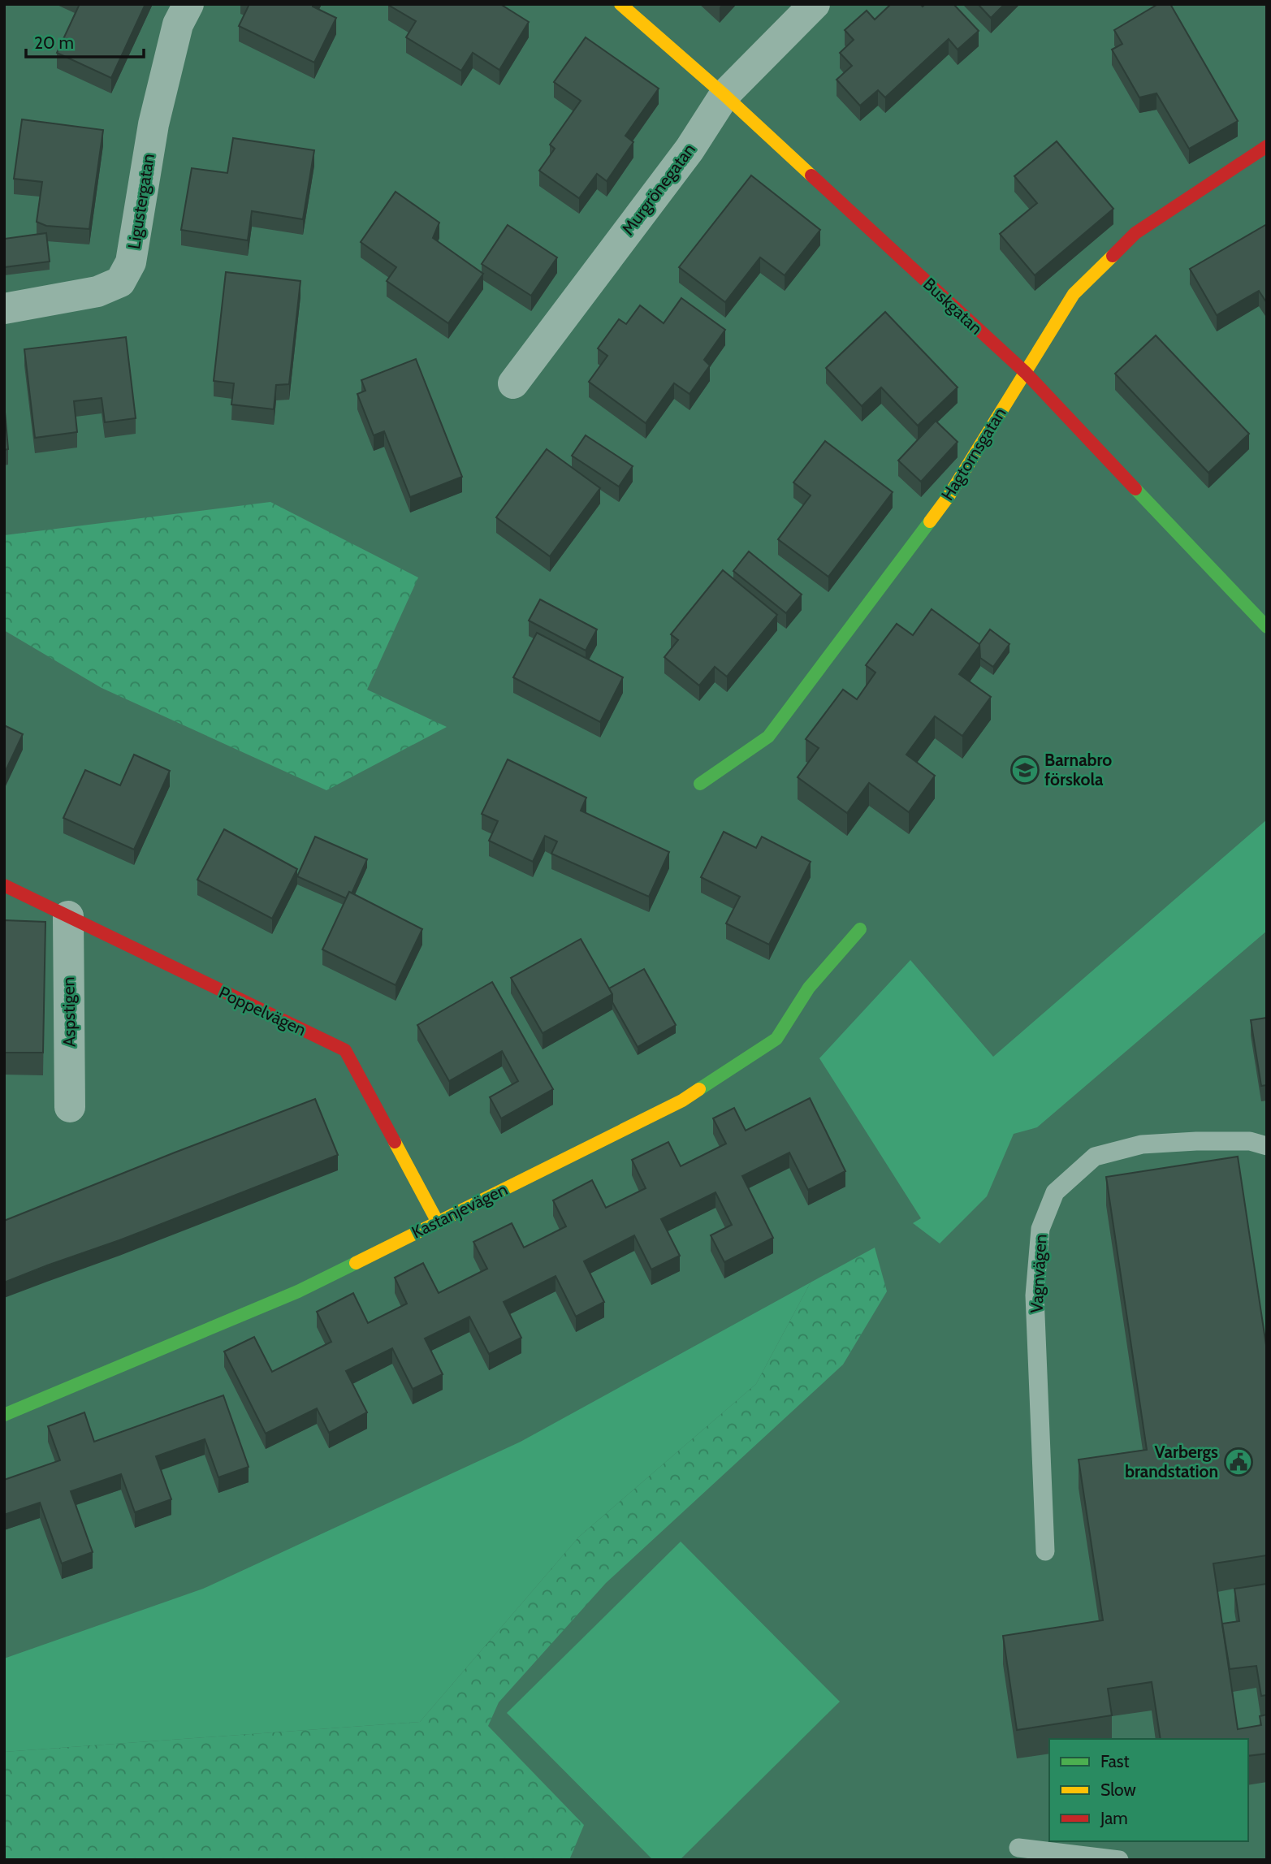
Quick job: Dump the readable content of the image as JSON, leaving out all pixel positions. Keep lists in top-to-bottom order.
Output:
{
  "streets": {
    "street": [
      "Murgrönegatan",
      "Ligustergatan",
      "Buskgatan",
      "Hagtornsgatan",
      "Poppelvägen",
      "Aspstigen",
      "Kastanjevägen"
    ],
    "lane": ["Vagnvägen"]
  },
  "crossings": [
    ["Murgrönegatan", "Buskgatan"],
    ["Buskgatan", "Hagtornsgatan"],
    ["Poppelvägen", "Aspstigen"],
    ["Poppelvägen", "Kastanjevägen"]
  ],
  "places": {
    "school or university": ["Barnabro förskola"],
    "public building": ["Varbergs brandstation"]
  },
  "legend": ["Fast", "Slow", "Jam"],
  "scale_bar": "20 m"
}
